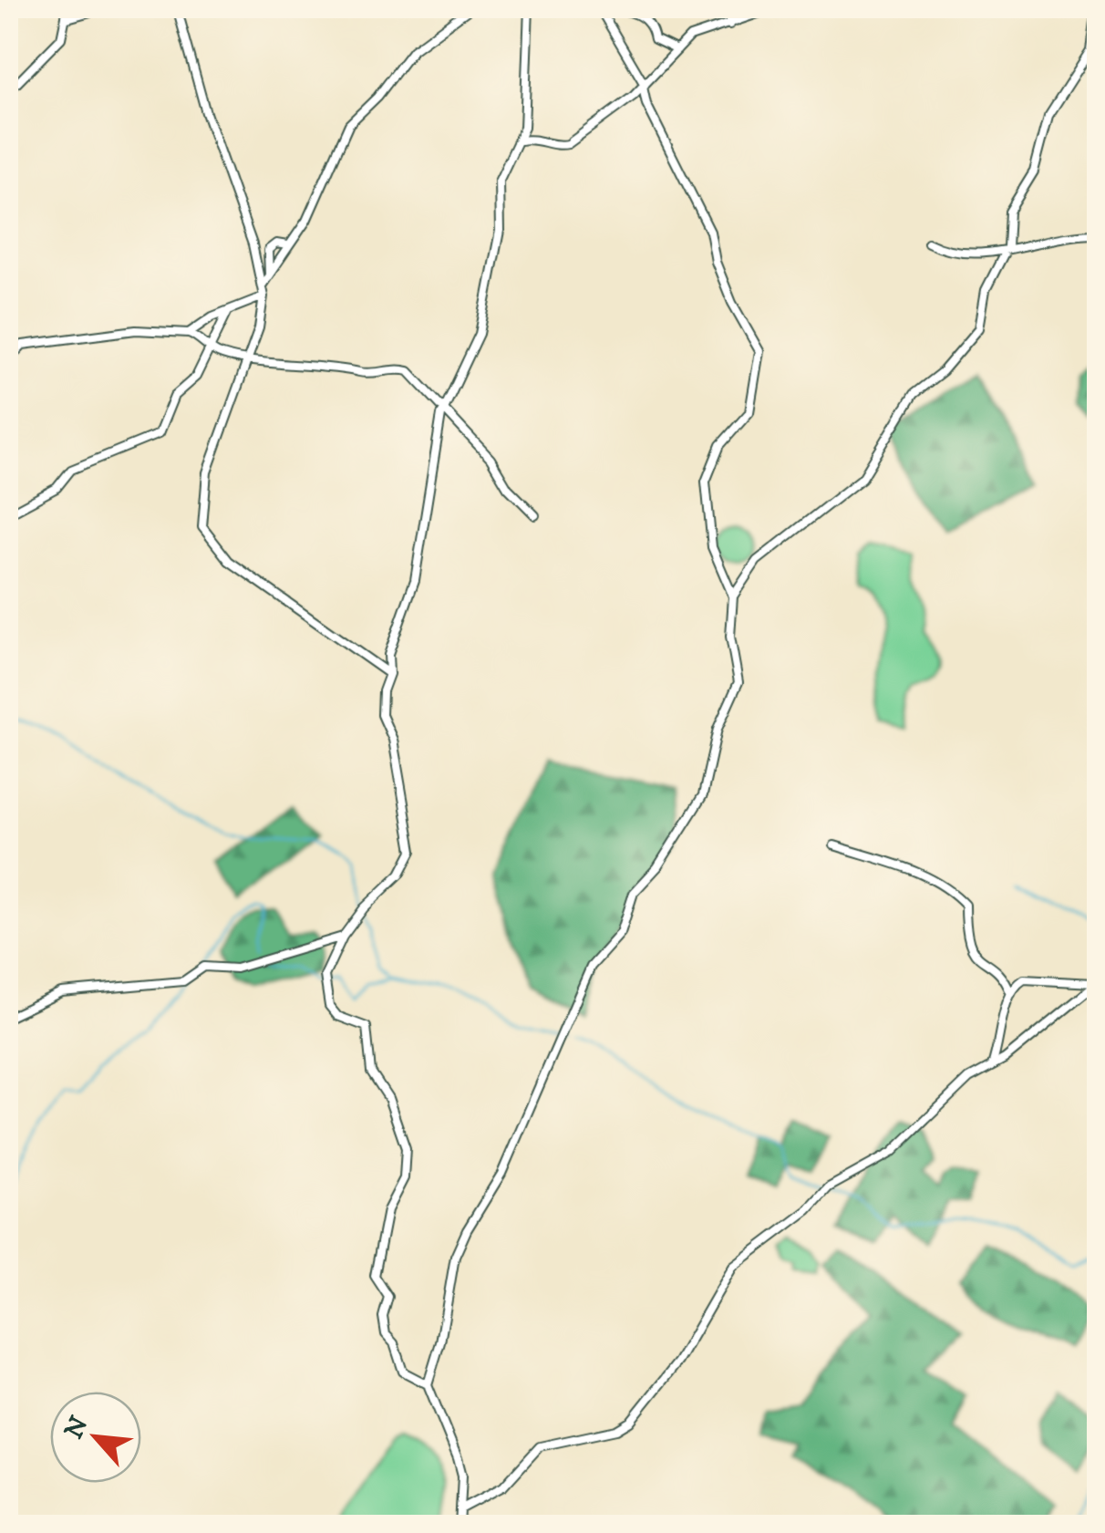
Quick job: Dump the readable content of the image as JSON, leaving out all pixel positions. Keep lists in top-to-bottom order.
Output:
{
  "north": "top left"
}
